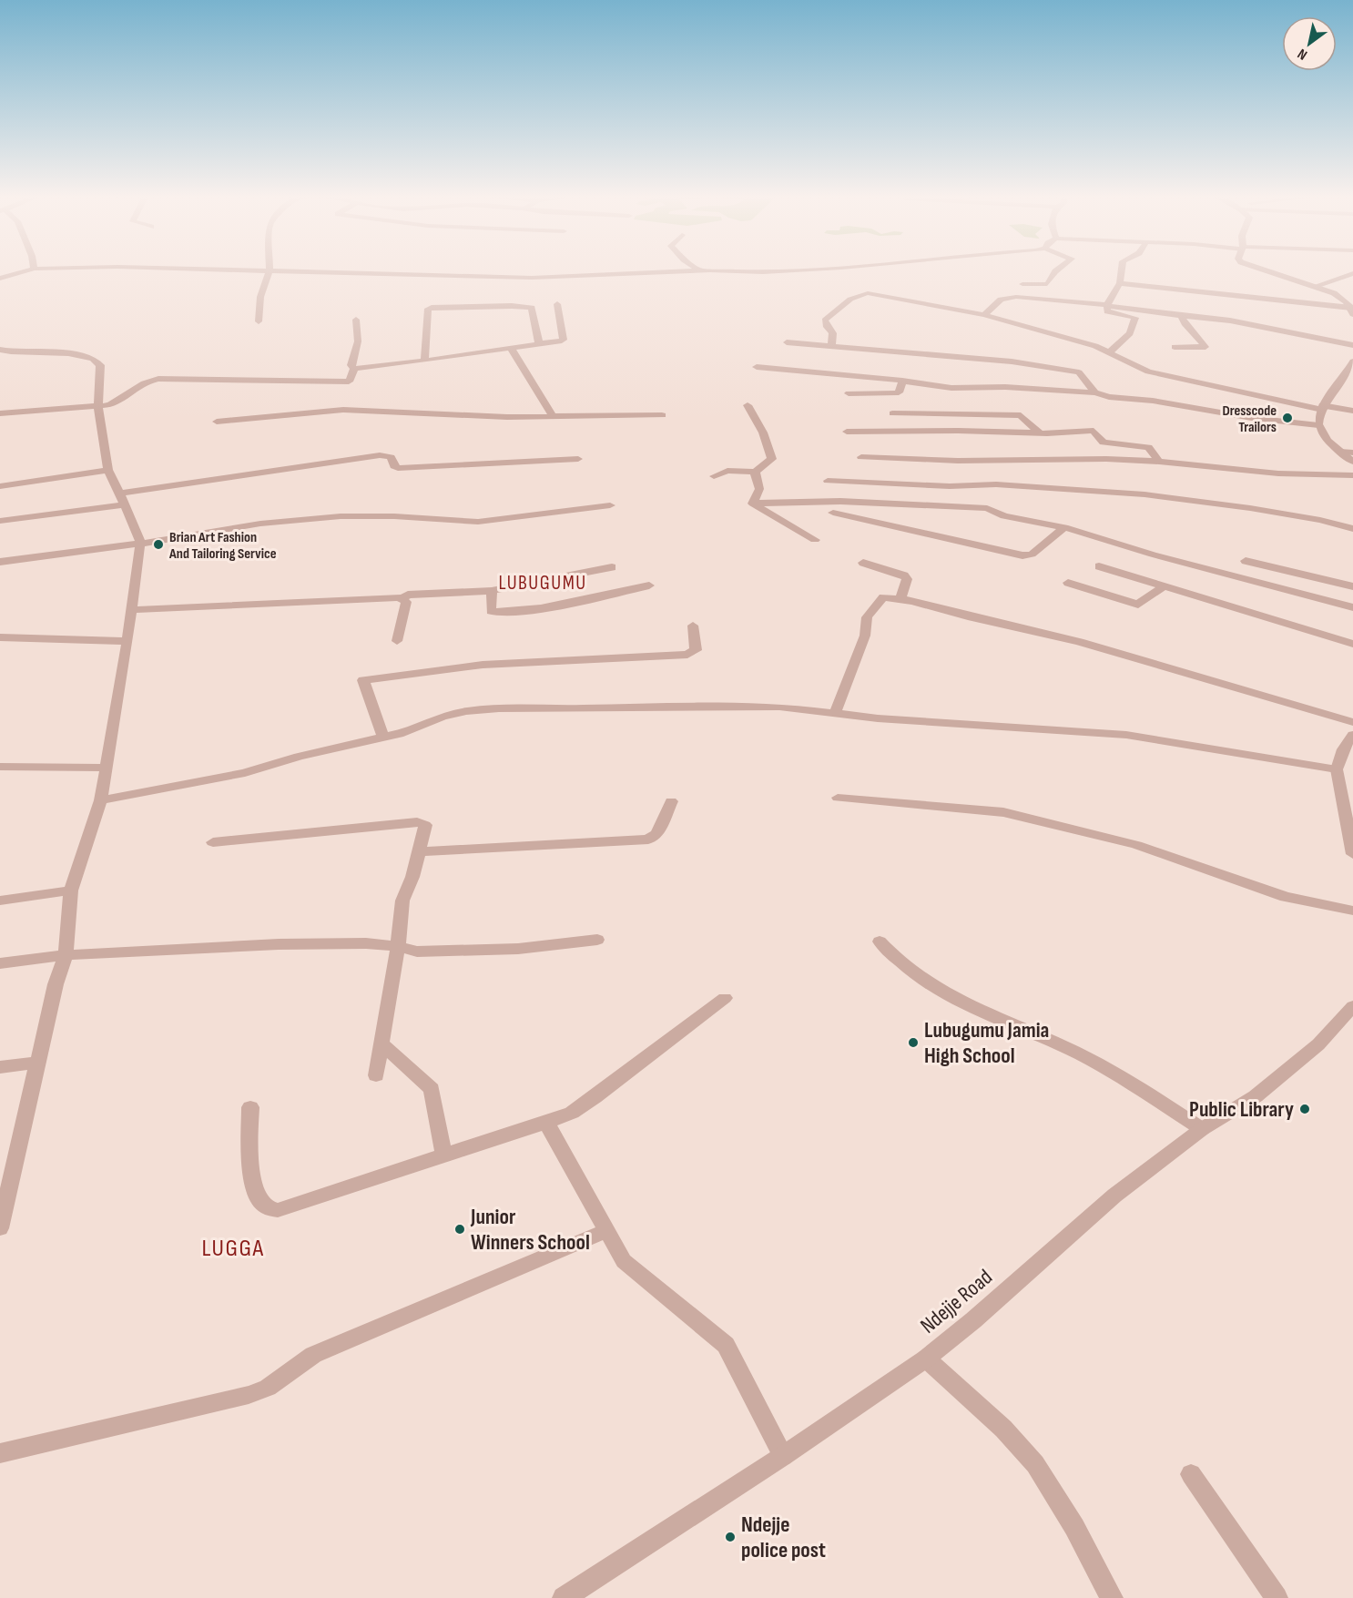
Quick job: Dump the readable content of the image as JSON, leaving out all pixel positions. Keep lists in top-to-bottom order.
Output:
{
  "streets": {
    "street": ["Ndejje Road"]
  },
  "districts": ["LUBUGUMU", "LUGGA"],
  "places": [
    "Dresscode Trailors",
    "Brian Art Fashion And Tailoring Service",
    "Lubugumu Jamia High School",
    "Public Library",
    "Junior Winners School",
    "Ndejje police post"
  ],
  "north": "bottom left"
}
